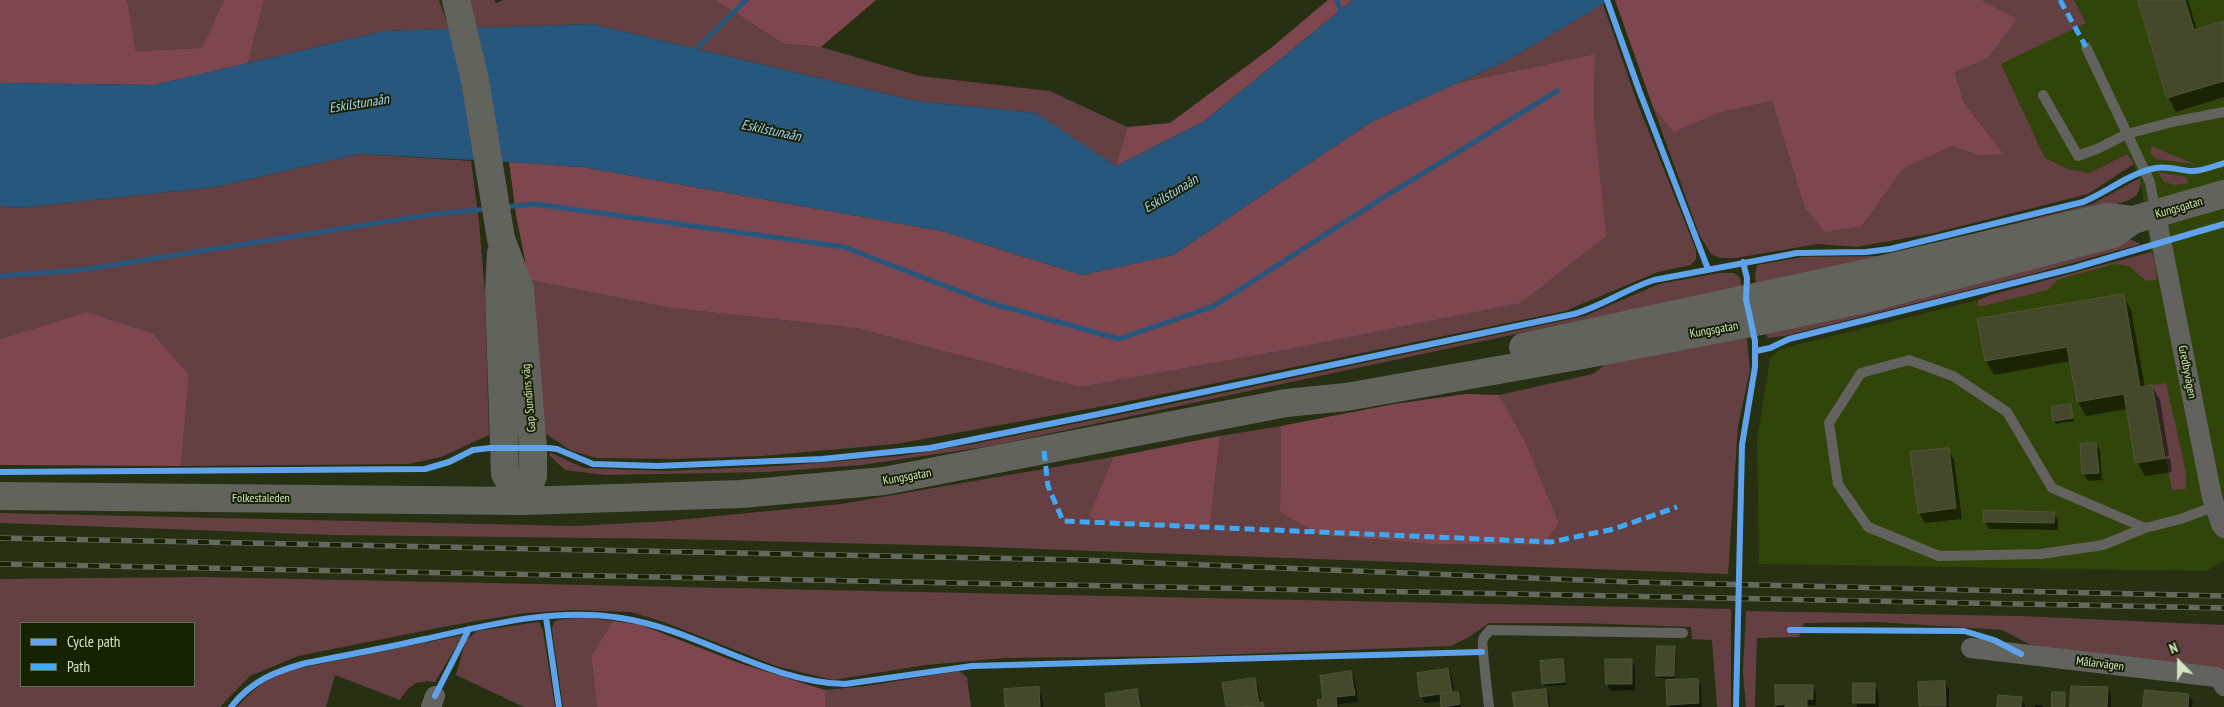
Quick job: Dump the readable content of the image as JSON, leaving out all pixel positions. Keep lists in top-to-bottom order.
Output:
{
  "streets": {
    "main road": ["Kungsgatan", "Gap Sundins väg", "Folkestaleden"],
    "street": ["Gredbyvägen", "Målarvägen"]
  },
  "crossings": [
    ["Kungsgatan", "Gredbyvägen"],
    ["Kungsgatan", "Gap Sundins väg"],
    ["Kungsgatan", "Folkestaleden"],
    ["Gap Sundins väg", "Folkestaleden"]
  ],
  "water": ["Eskilstunaån"],
  "legend": ["Cycle path", "Path"],
  "north": "top"
}
